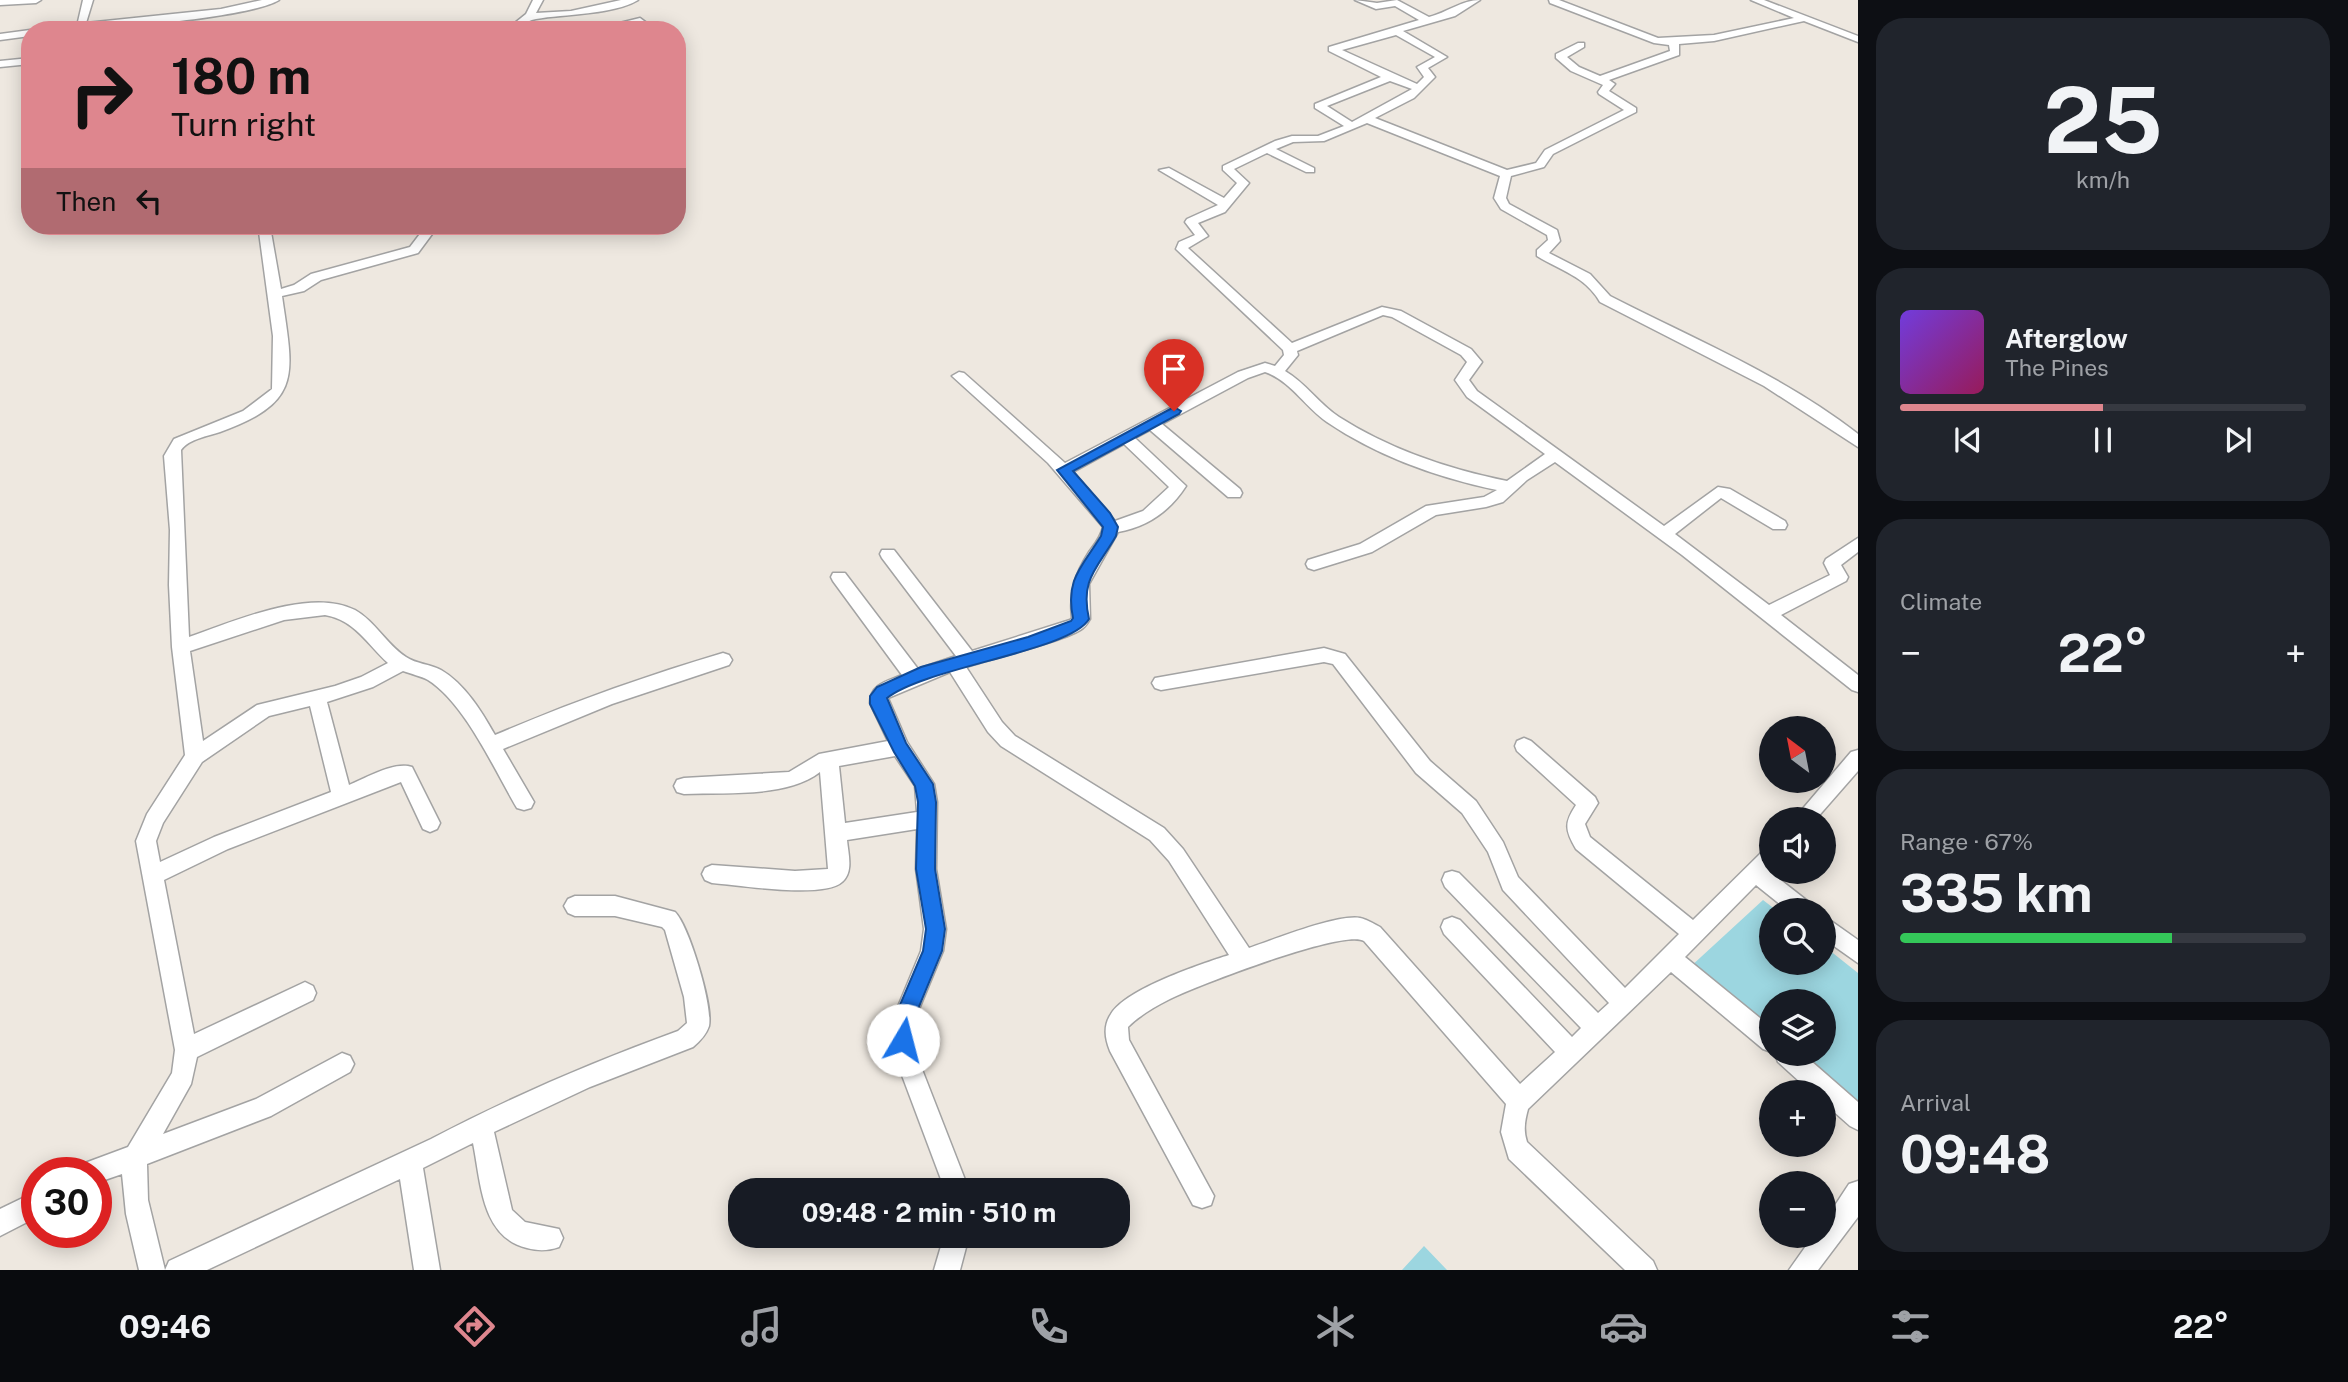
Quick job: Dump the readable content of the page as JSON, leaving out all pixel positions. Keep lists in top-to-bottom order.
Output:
{
  "north": "top left",
  "page": {
    "tile": [
      ["25", "km/h"],
      "Climate",
      ["Range · 67%", "335 km"],
      ["Arrival", "09:48"]
    ],
    "turn": ["180 m", "Turn right"],
    "then": "Then",
    "song": ["Afterglow", "The Pines"],
    "heat": ["−", "22°", "+"],
    "map_buttons": ["+", "−"],
    "limit": "30",
    "trip": "09:48 · 2 min · 510 m",
    "tabs": ["09:46", "22°"]
  }
}
